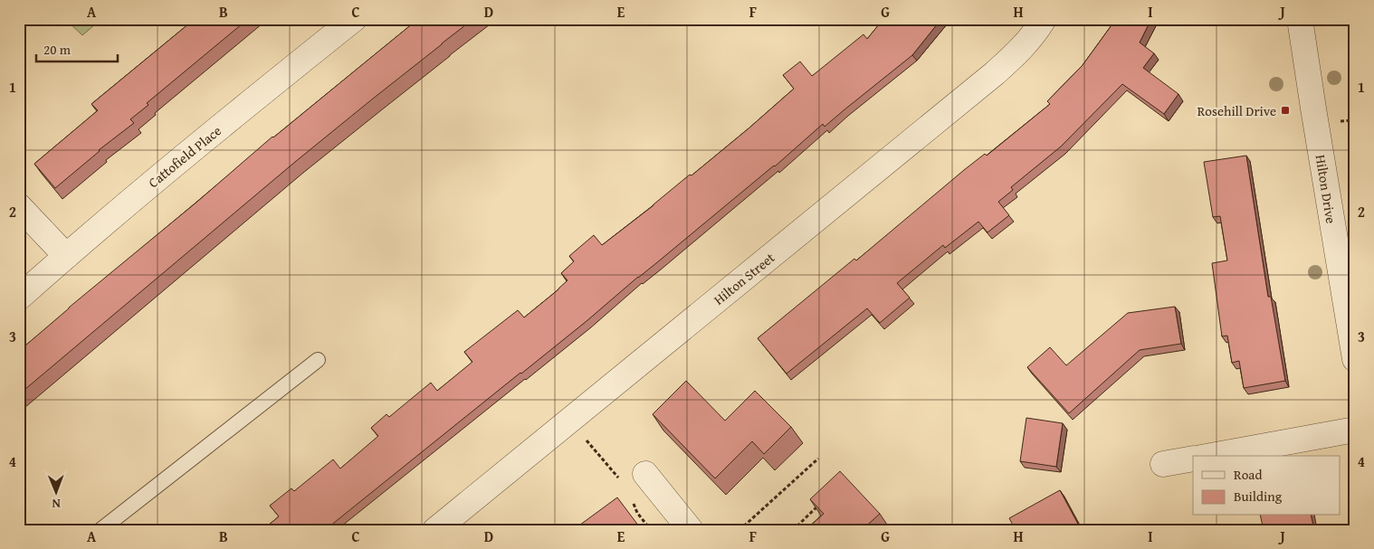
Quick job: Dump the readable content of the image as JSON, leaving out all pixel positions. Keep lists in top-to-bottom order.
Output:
{
  "streets": {
    "street": ["Cattofield Place", "Hilton Drive", "Hilton Street"]
  },
  "places": {
    "transit": ["Rosehill Drive"]
  },
  "legend": ["Road", "Building"],
  "scale_bar": "20 m",
  "north": "bottom",
  "grid": {
    "columns": [
      "A",
      "B",
      "C",
      "D",
      "E",
      "F",
      "G",
      "H",
      "I",
      "J"
    ],
    "rows": [
      "1",
      "2",
      "3",
      "4"
    ]
  }
}
